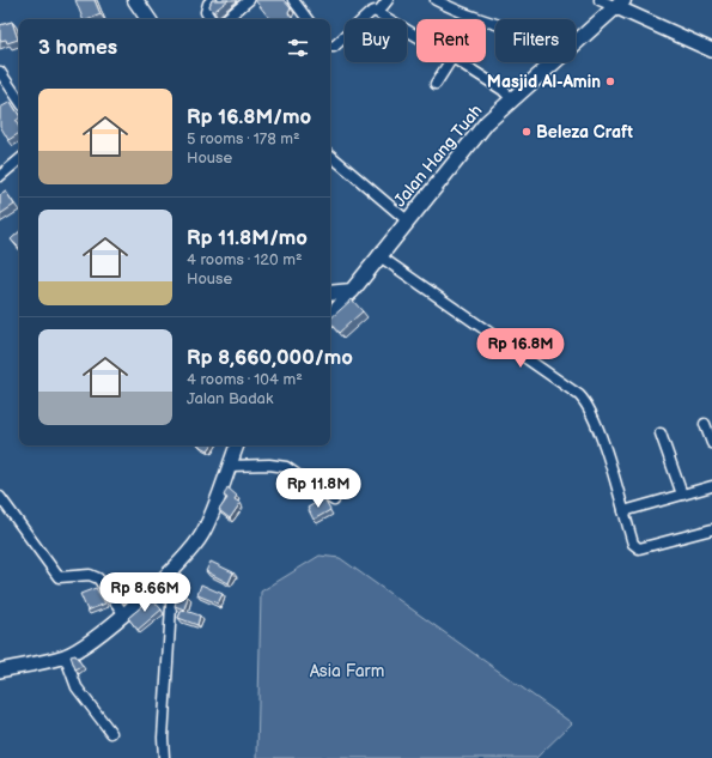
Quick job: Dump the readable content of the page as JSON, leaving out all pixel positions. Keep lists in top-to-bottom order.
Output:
{
  "streets": {
    "main road": ["Jalan Hang Tuah"]
  },
  "parks": ["Asia Farm"],
  "places": ["Masjid Al-Amin", "Beleza Craft"],
  "page": {
    "chip": ["Buy", "Rent", "Filters"],
    "heading": "3 homes",
    "list": [
      {
        "name": "Rp 16.8M/mo",
        "note": "5 rooms · 178 m² · House"
      },
      {
        "name": "Rp 11.8M/mo",
        "note": "4 rooms · 120 m² · House"
      },
      {
        "name": "Rp 8,660,000/mo",
        "note": "4 rooms · 104 m² · Jalan Badak"
      }
    ],
    "price": ["Rp 16.8M", "Rp 11.8M", "Rp 8.66M"]
  }
}
